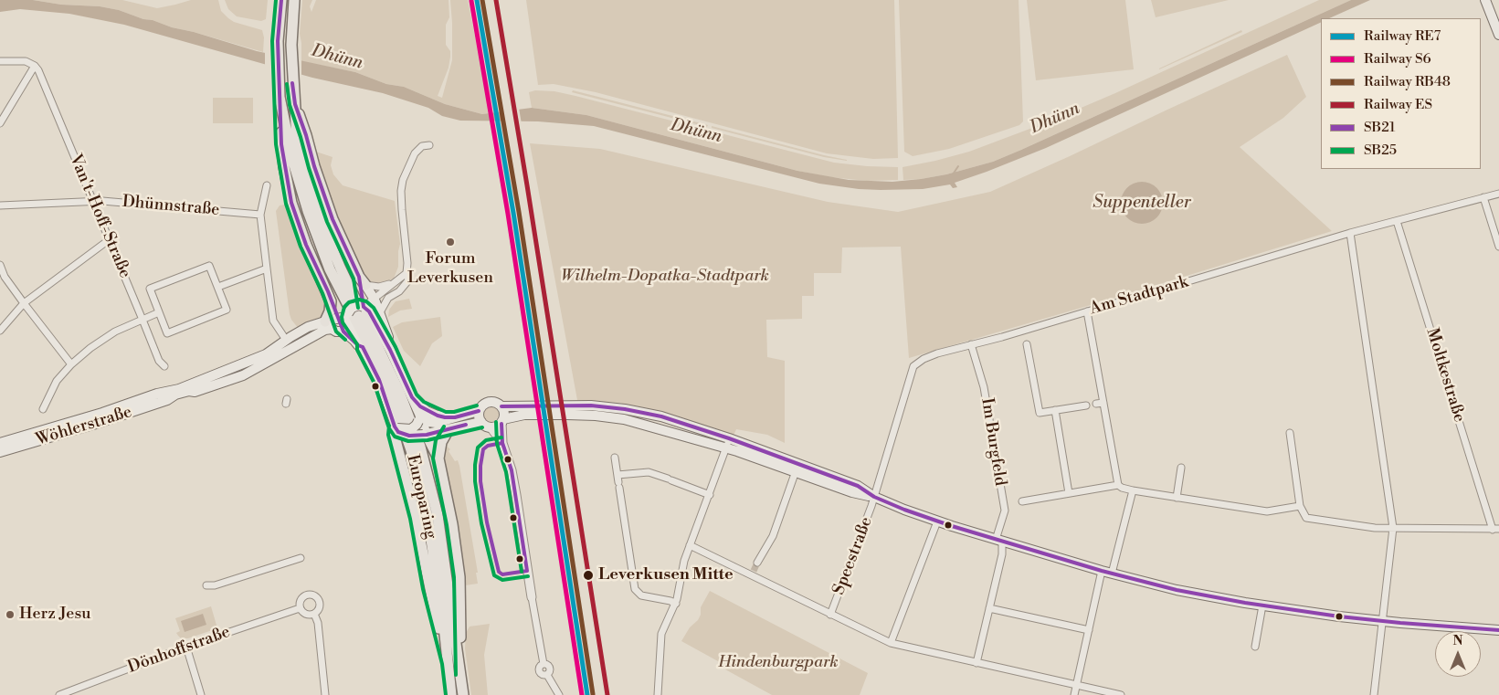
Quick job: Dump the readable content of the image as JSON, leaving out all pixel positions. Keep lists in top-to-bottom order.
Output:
{
  "streets": {
    "highway": ["Europaring"],
    "main road": ["Wöhlerstraße"],
    "street": [
      "Dhünnstraße",
      "Van't-Hoff-Straße",
      "Am Stadtpark",
      "Moltkestraße",
      "Im Burgfeld",
      "Speestraße",
      "Dönhoffstraße"
    ]
  },
  "crossings": [
    ["Dhünnstraße", "Van't-Hoff-Straße"],
    ["Am Stadtpark", "Moltkestraße"],
    ["Am Stadtpark", "Im Burgfeld"],
    ["Am Stadtpark", "Speestraße"]
  ],
  "water": ["Dhünn", "Suppenteller"],
  "parks": ["Wilhelm-Dopatka-Stadtpark", "Hindenburgpark"],
  "places": ["Forum Leverkusen", "Leverkusen Mitte", "Herz Jesu"],
  "lines": [
    "rail line RE7",
    "rail line RB48",
    "rail line ES",
    "transit line SB21",
    "transit line SB25",
    "rail line S6"
  ],
  "legend": [
    "Railway RE7",
    "Railway S6",
    "Railway RB48",
    "Railway ES",
    "SB21",
    "SB25"
  ],
  "north": "top"
}
